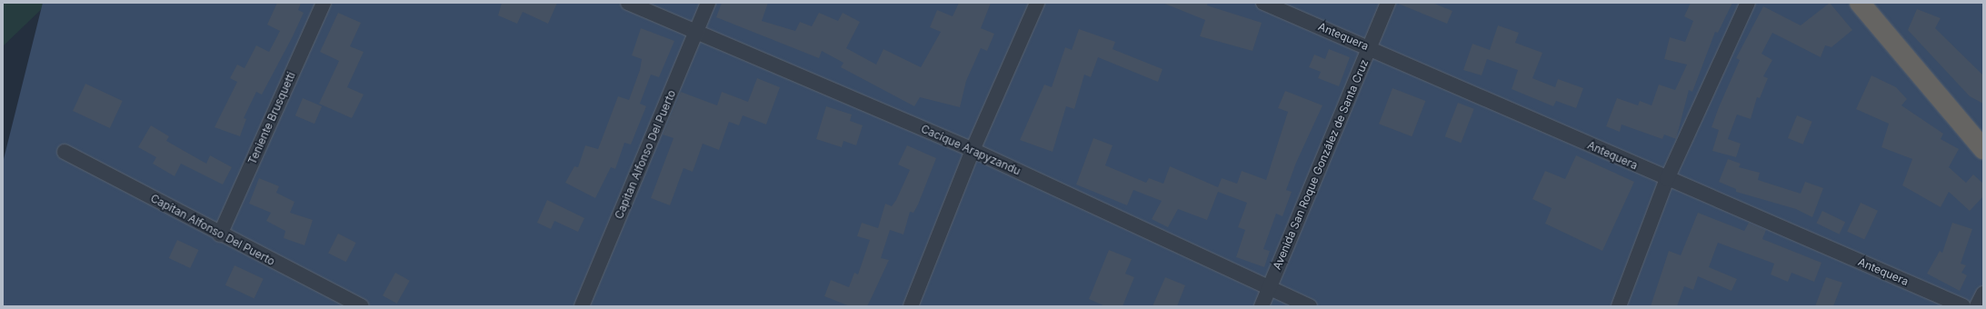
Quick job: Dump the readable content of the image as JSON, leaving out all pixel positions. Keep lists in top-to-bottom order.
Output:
{
  "streets": {
    "street": [
      "Antequera",
      "Teniente Brusquetti",
      "Cacique Arapyzandu",
      "Capitan Alfonso Del Puerto",
      "Avenida San Roque González de Santa Cruz"
    ]
  },
  "crossings": [
    ["Antequera", "Avenida San Roque González de Santa Cruz"],
    ["Teniente Brusquetti", "Capitan Alfonso Del Puerto"],
    ["Cacique Arapyzandu", "Capitan Alfonso Del Puerto"],
    ["Cacique Arapyzandu", "Avenida San Roque González de Santa Cruz"]
  ]
}
